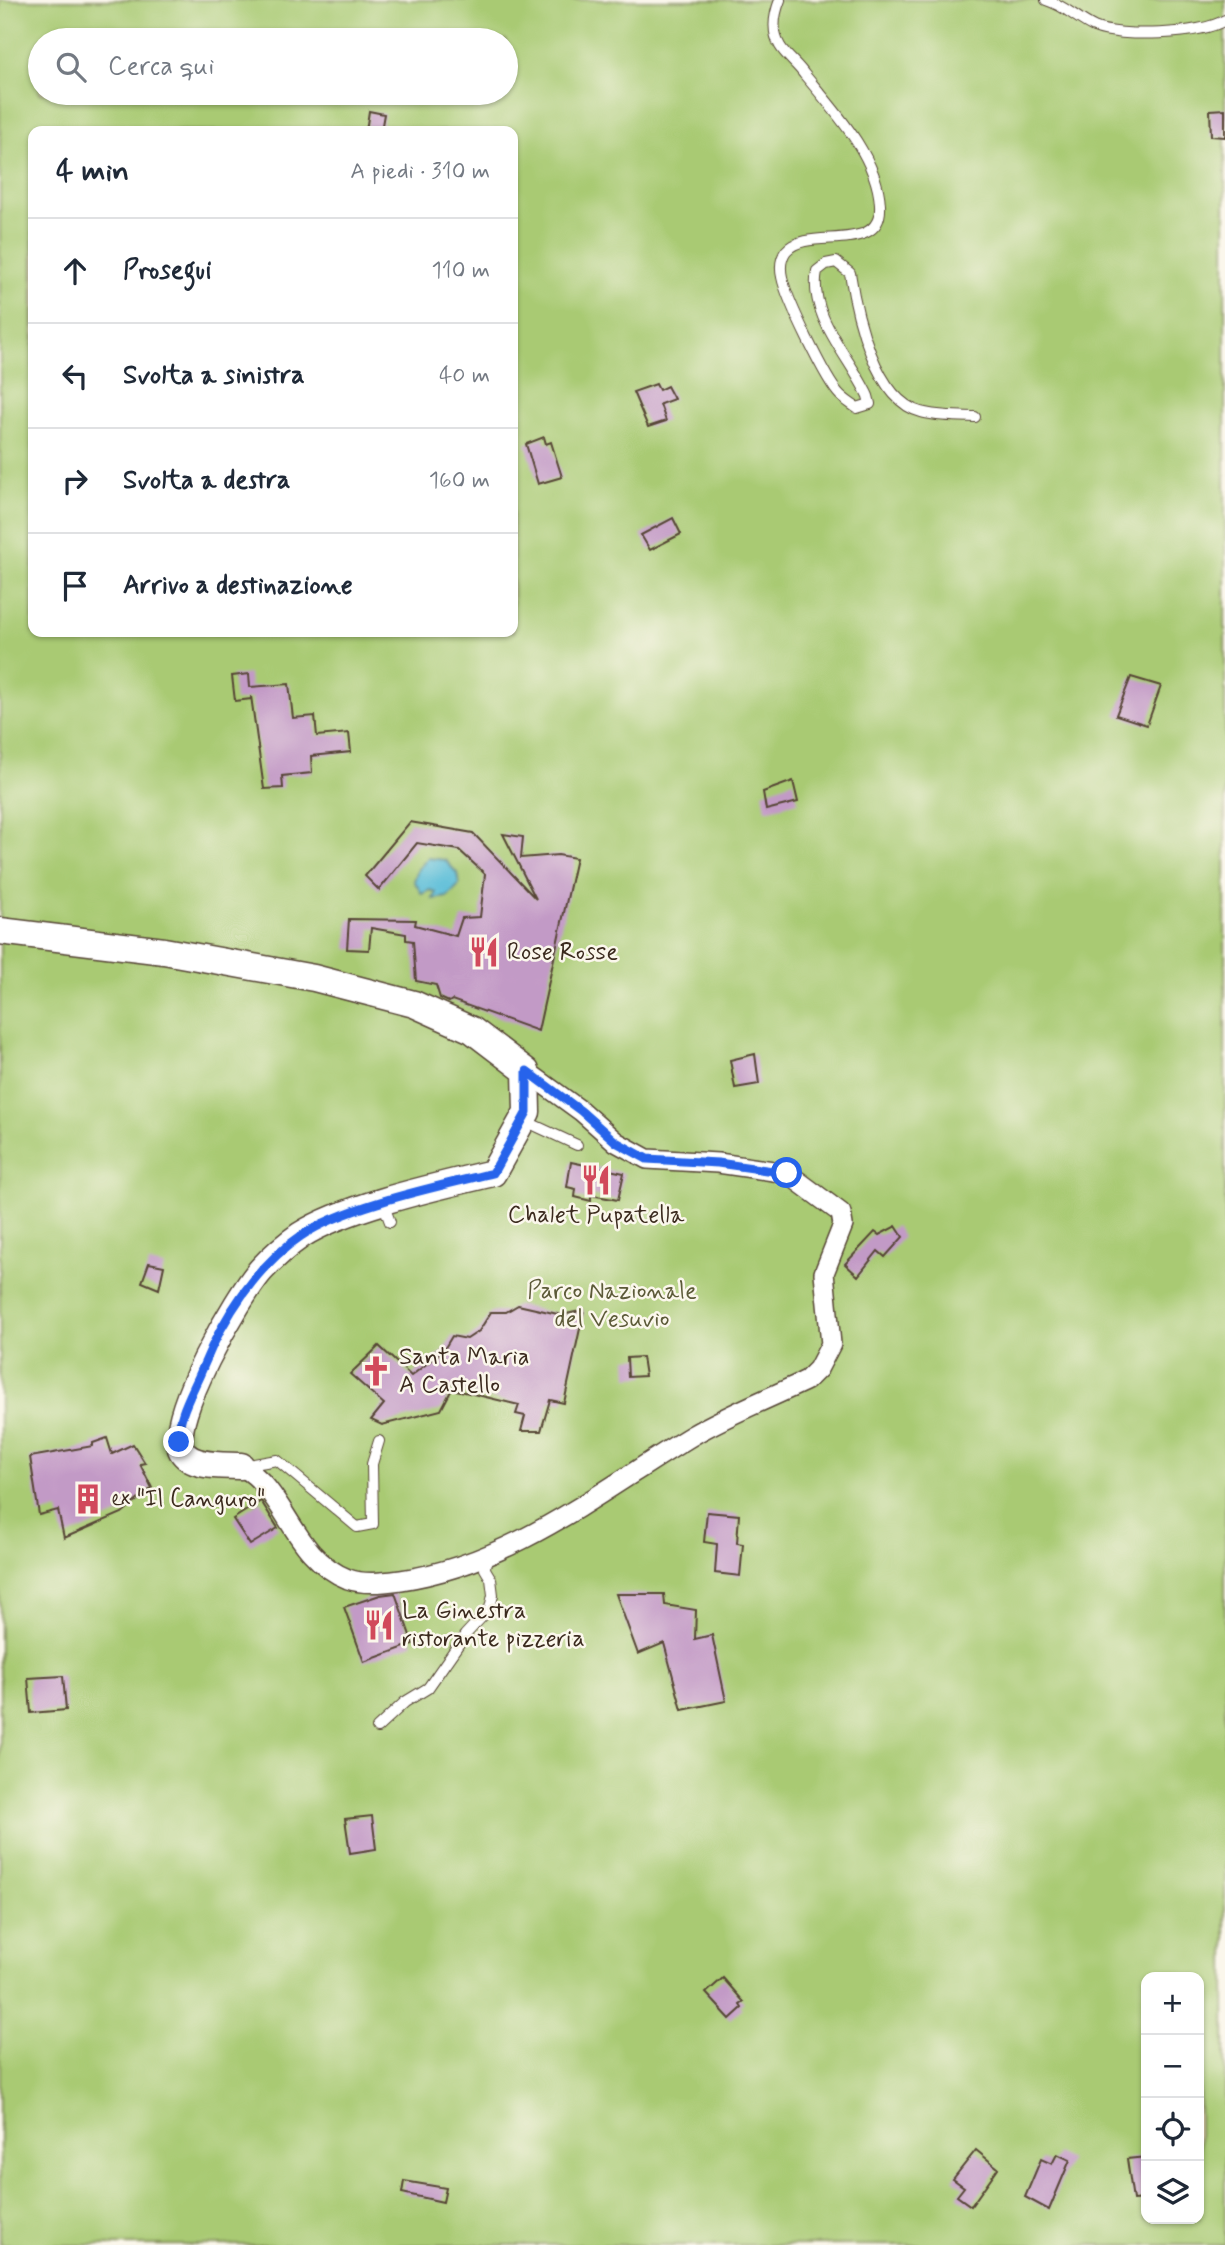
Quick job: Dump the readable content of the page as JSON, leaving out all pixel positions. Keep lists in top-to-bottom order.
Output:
{
  "parks": ["Parco Nazionale del Vesuvio"],
  "places": {
    "restaurant": ["Rose Rosse", "Chalet Pupatella", "La Ginestra ristorante pizzeria"],
    "church": ["Santa Maria A Castello"],
    "building": ["ex \"Il Canguro\""]
  },
  "page": {
    "search": "Cerca qui",
    "heading": ["4 min", "A piedi · 310 m"],
    "list": [
      ["Prosegui", "110 m"],
      ["Svolta a sinistra", "40 m"],
      ["Svolta a destra", "160 m"],
      "Arrivo a destinazione"
    ],
    "map_buttons": ["+", "−"]
  }
}
